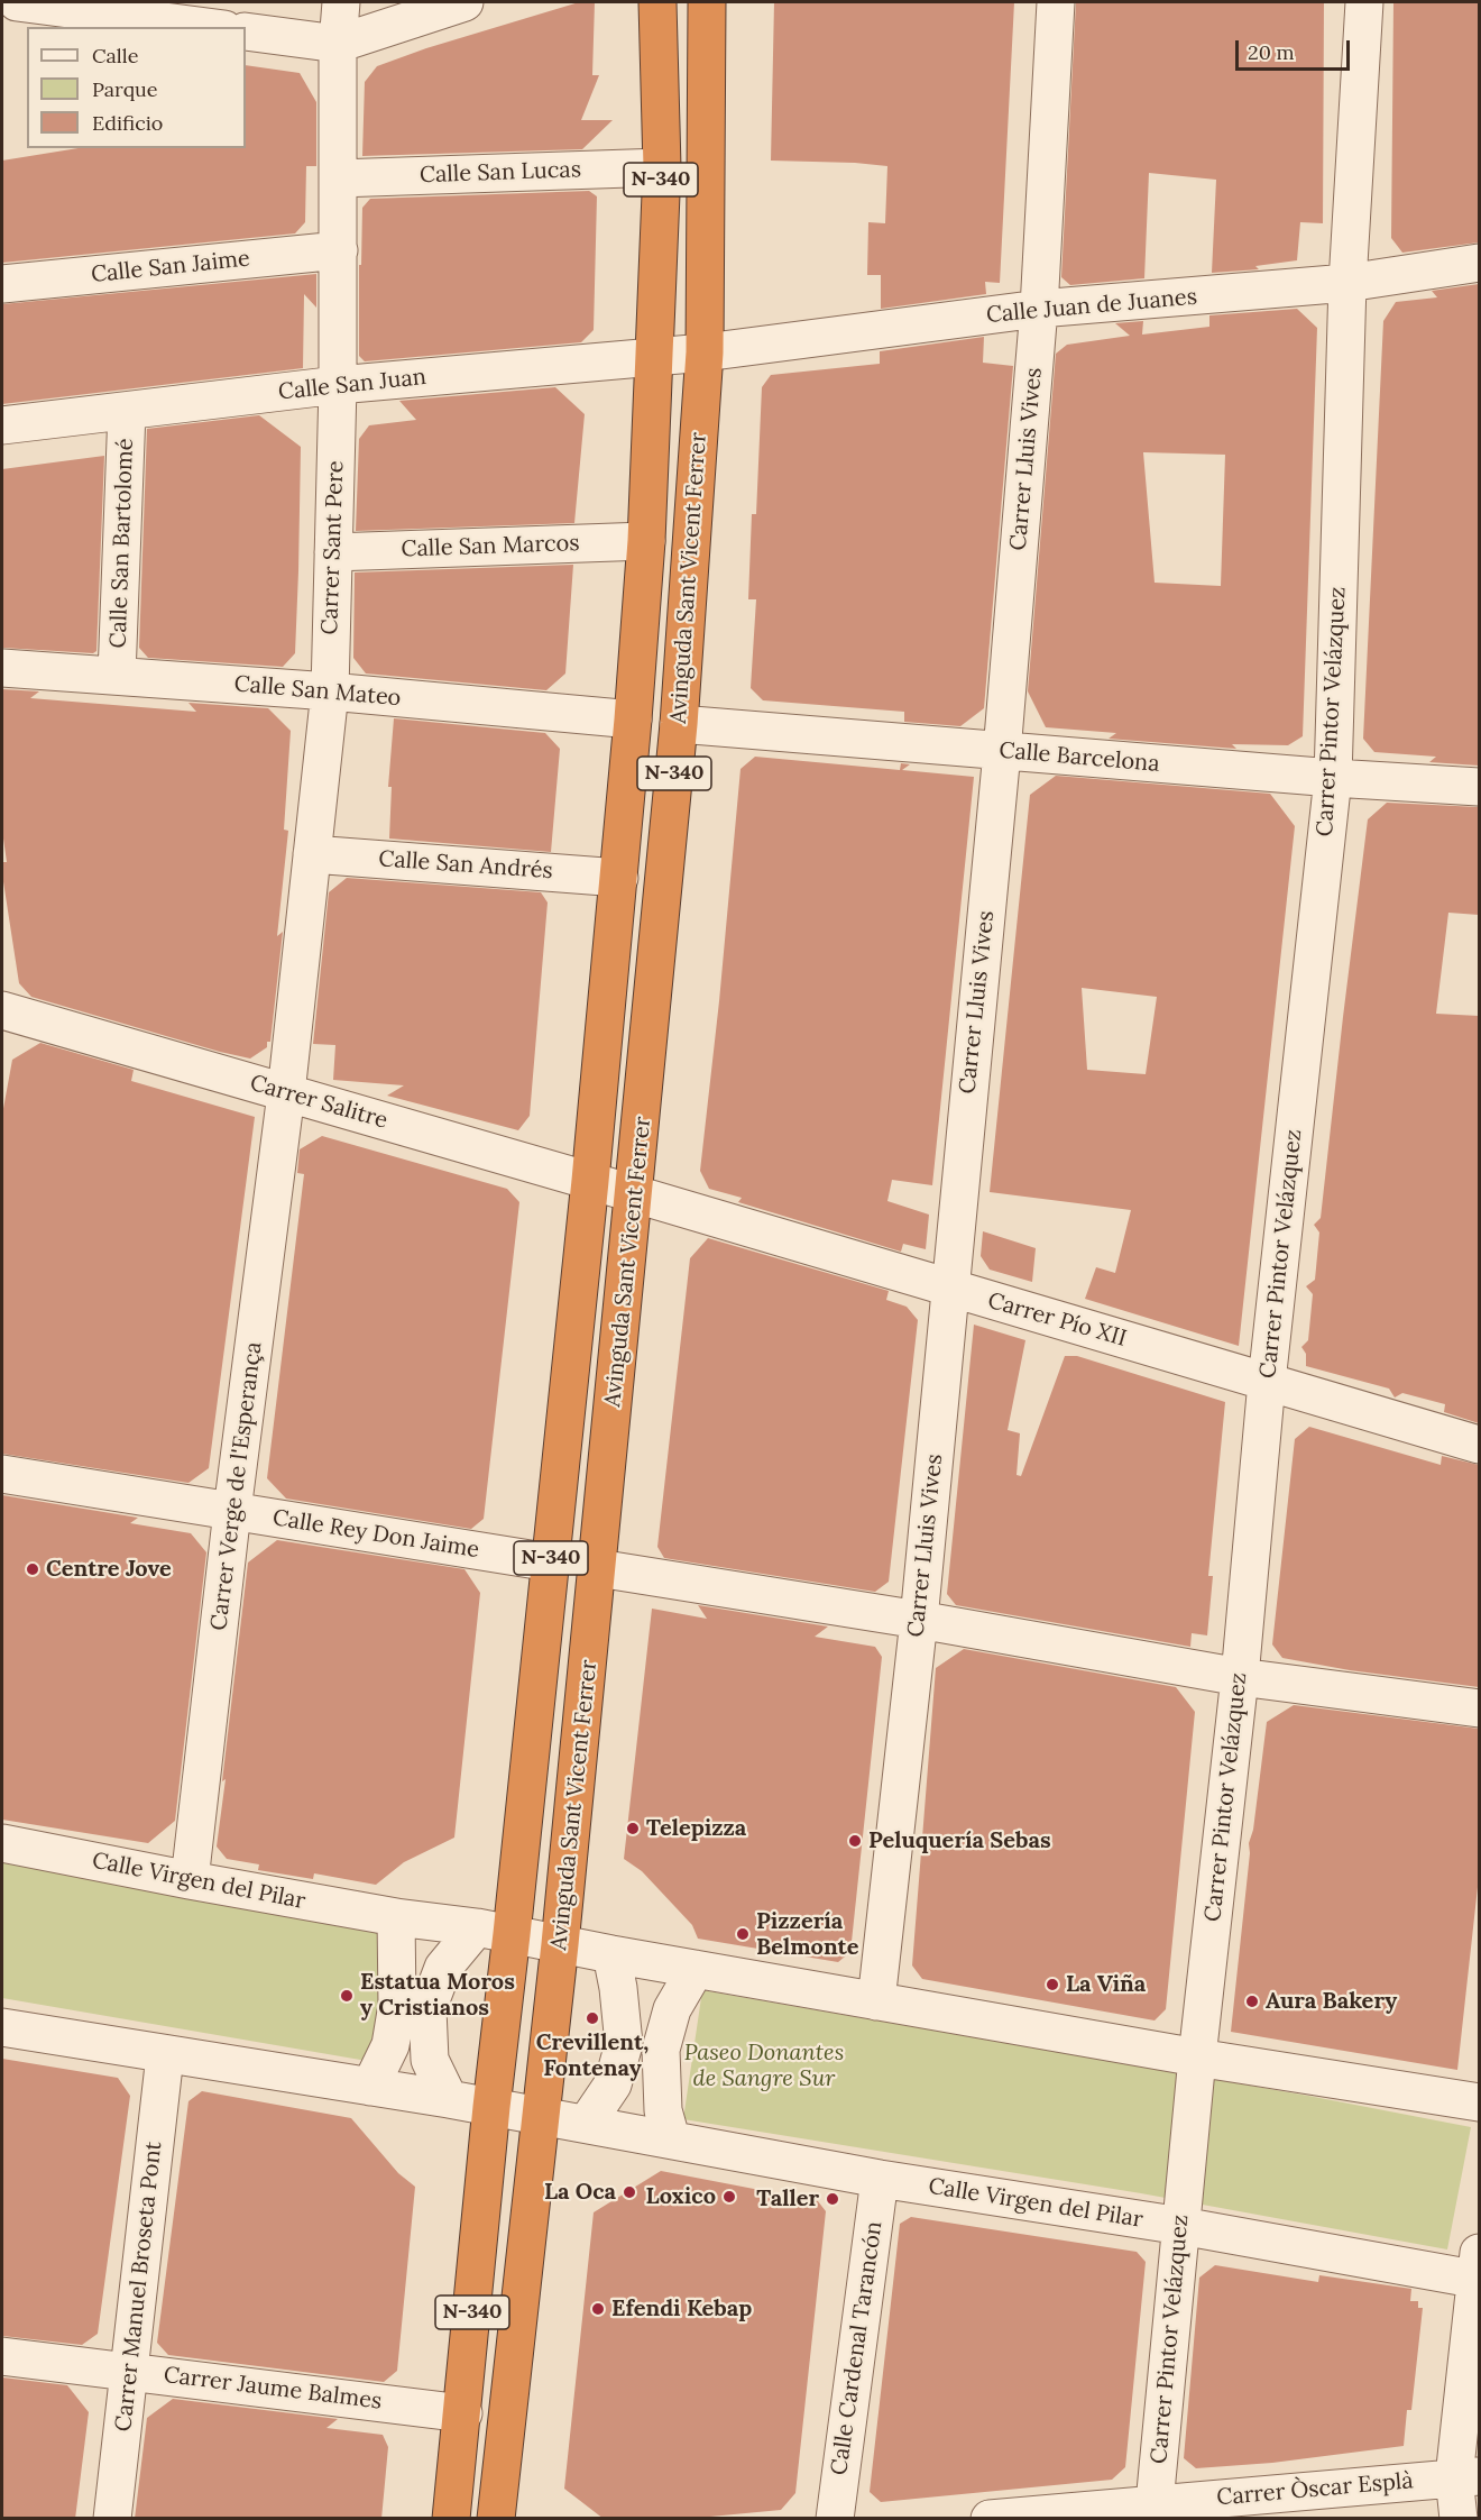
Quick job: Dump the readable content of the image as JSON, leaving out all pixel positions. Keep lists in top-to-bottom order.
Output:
{
  "streets": {
    "highway": ["N-340", "Avinguda Sant Vicent Ferrer"],
    "street": [
      "Calle San Lucas",
      "Calle San Jaime",
      "Calle Juan de Juanes",
      "Calle San Juan",
      "Carrer Lluis Vives",
      "Calle San Bartolomé",
      "Calle San Marcos",
      "Carrer Sant Pere",
      "Calle San Mateo",
      "Carrer Pintor Velázquez",
      "Calle Barcelona",
      "Calle San Andrés",
      "Carrer Salitre",
      "Carrer Pío XII",
      "Carrer Verge de l'Esperança",
      "Calle Rey Don Jaime",
      "Calle Virgen del Pilar",
      "Carrer Manuel Broseta Pont",
      "Calle Cardenal Tarancón",
      "Carrer Jaume Balmes",
      "Carrer Òscar Esplà"
    ]
  },
  "crossings": [
    ["Calle San Lucas", "Carrer Sant Pere"],
    ["Calle San Lucas", "Avinguda Sant Vicent Ferrer"],
    ["Calle San Jaime", "Carrer Sant Pere"],
    ["Calle Juan de Juanes", "Calle San Juan"],
    ["Calle Juan de Juanes", "Carrer Lluis Vives"],
    ["Calle Juan de Juanes", "Avinguda Sant Vicent Ferrer"],
    ["Calle Juan de Juanes", "Carrer Pintor Velázquez"],
    ["Calle San Juan", "Calle San Bartolomé"],
    ["Calle San Juan", "Carrer Sant Pere"],
    ["Calle San Juan", "Avinguda Sant Vicent Ferrer"],
    ["Carrer Lluis Vives", "Calle Barcelona"],
    ["Carrer Lluis Vives", "Carrer Pío XII"],
    ["Carrer Lluis Vives", "Calle Virgen del Pilar"],
    ["Calle San Bartolomé", "Calle San Mateo"],
    ["Calle San Marcos", "Carrer Sant Pere"],
    ["Calle San Marcos", "Avinguda Sant Vicent Ferrer"],
    ["Carrer Sant Pere", "Calle San Mateo"],
    ["Carrer Sant Pere", "Calle San Andrés"],
    ["Carrer Sant Pere", "Carrer Salitre"],
    ["Carrer Sant Pere", "Carrer Verge de l'Esperança"],
    ["Avinguda Sant Vicent Ferrer", "Calle San Mateo"],
    ["Avinguda Sant Vicent Ferrer", "Calle Barcelona"],
    ["Avinguda Sant Vicent Ferrer", "Calle San Andrés"],
    ["Avinguda Sant Vicent Ferrer", "Carrer Salitre"],
    ["Avinguda Sant Vicent Ferrer", "Carrer Pío XII"],
    ["Avinguda Sant Vicent Ferrer", "Calle Rey Don Jaime"],
    ["Avinguda Sant Vicent Ferrer", "Calle Virgen del Pilar"],
    ["Avinguda Sant Vicent Ferrer", "Carrer Jaume Balmes"],
    ["Carrer Pintor Velázquez", "Calle Barcelona"],
    ["Carrer Pintor Velázquez", "Carrer Pío XII"],
    ["Carrer Pintor Velázquez", "Calle Virgen del Pilar"],
    ["Carrer Pintor Velázquez", "Carrer Òscar Esplà"],
    ["Carrer Salitre", "Carrer Pío XII"],
    ["Carrer Salitre", "Carrer Verge de l'Esperança"],
    ["Carrer Verge de l'Esperança", "Calle Rey Don Jaime"],
    ["Carrer Verge de l'Esperança", "Calle Virgen del Pilar"],
    ["Calle Virgen del Pilar", "Carrer Manuel Broseta Pont"],
    ["Calle Virgen del Pilar", "Calle Cardenal Tarancón"],
    ["Carrer Manuel Broseta Pont", "Carrer Jaume Balmes"]
  ],
  "parks": ["Paseo Donantes de Sangre Sur"],
  "places": [
    "Centre Jove",
    "Telepizza",
    "Peluquería Sebas",
    "Pizzería Belmonte",
    "La Viña",
    "Estatua Moros y Cristianos",
    "Aura Bakery",
    "Crevillent, Fontenay",
    "La Oca",
    "Loxico",
    "Taller",
    "Efendi Kebap"
  ],
  "legend": ["Calle", "Parque", "Edificio"],
  "scale_bar": "20 m"
}
